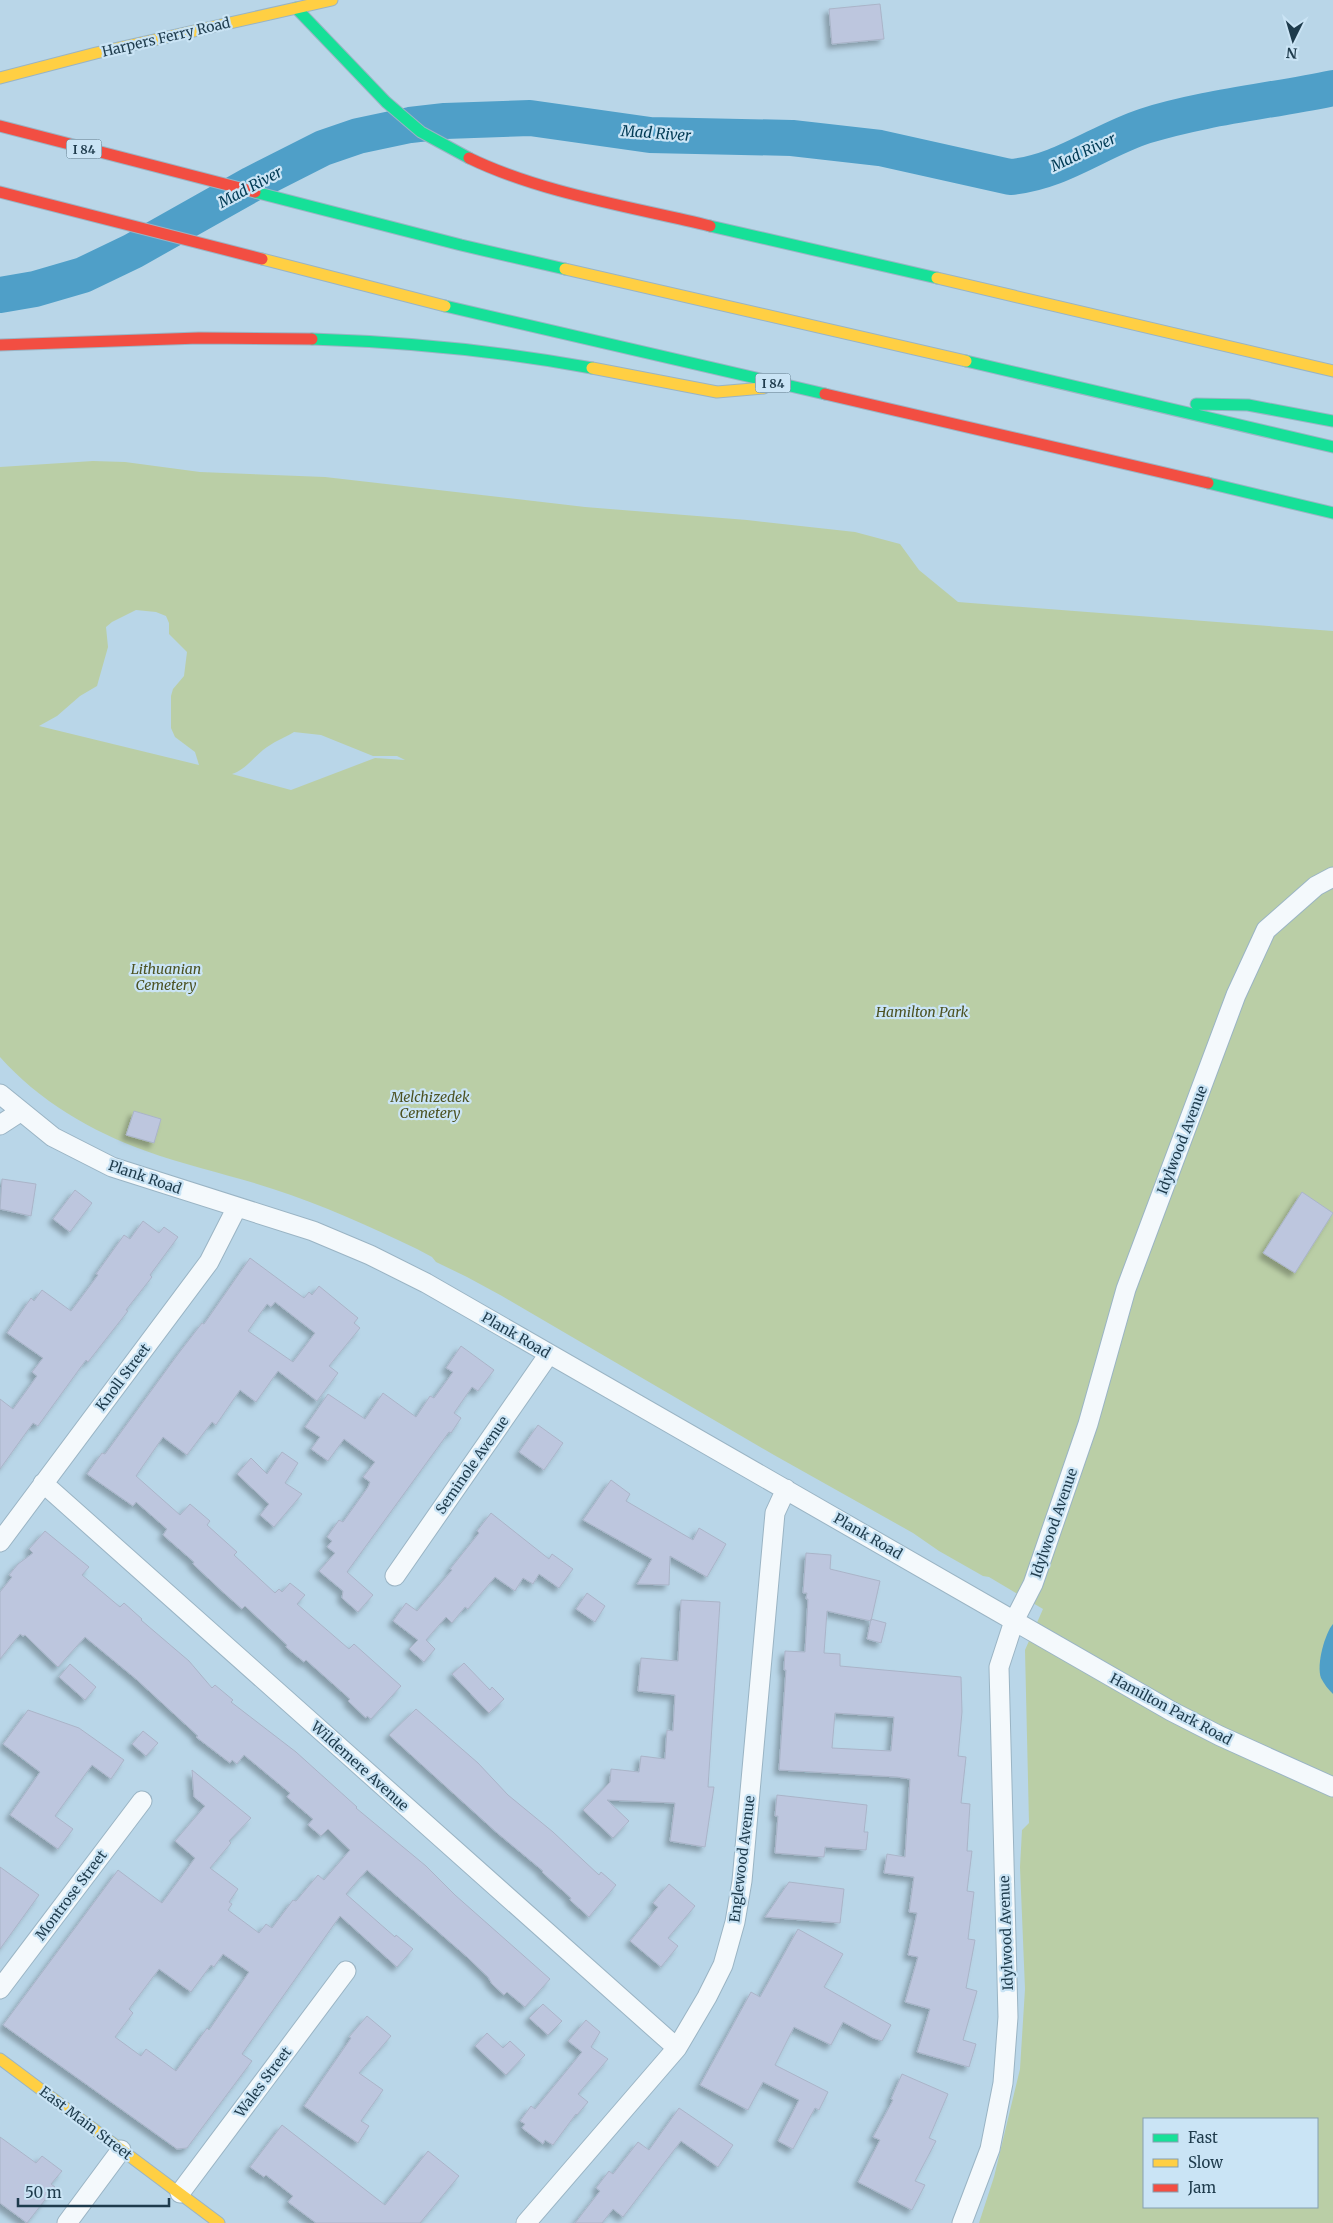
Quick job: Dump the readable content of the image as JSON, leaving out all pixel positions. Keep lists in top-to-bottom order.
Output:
{
  "streets": {
    "main road": ["Harpers Ferry Road", "I 84", "East Main Street"],
    "street": [
      "Idylwood Avenue",
      "Plank Road",
      "Knoll Street",
      "Seminole Avenue",
      "Hamilton Park Road",
      "Wildemere Avenue",
      "Englewood Avenue",
      "Montrose Street",
      "Wales Street"
    ]
  },
  "crossings": [
    ["Idylwood Avenue", "Plank Road"],
    ["Idylwood Avenue", "Hamilton Park Road"],
    ["Plank Road", "Knoll Street"],
    ["Plank Road", "Seminole Avenue"],
    ["Plank Road", "Hamilton Park Road"],
    ["Plank Road", "Englewood Avenue"],
    ["Knoll Street", "Wildemere Avenue"],
    ["Wildemere Avenue", "Englewood Avenue"],
    ["Wales Street", "East Main Street"]
  ],
  "water": ["Mad River"],
  "parks": ["Lithuanian Cemetery", "Hamilton Park", "Melchizedek Cemetery"],
  "legend": ["Fast", "Slow", "Jam"],
  "scale_bar": "50 m",
  "north": "bottom"
}
